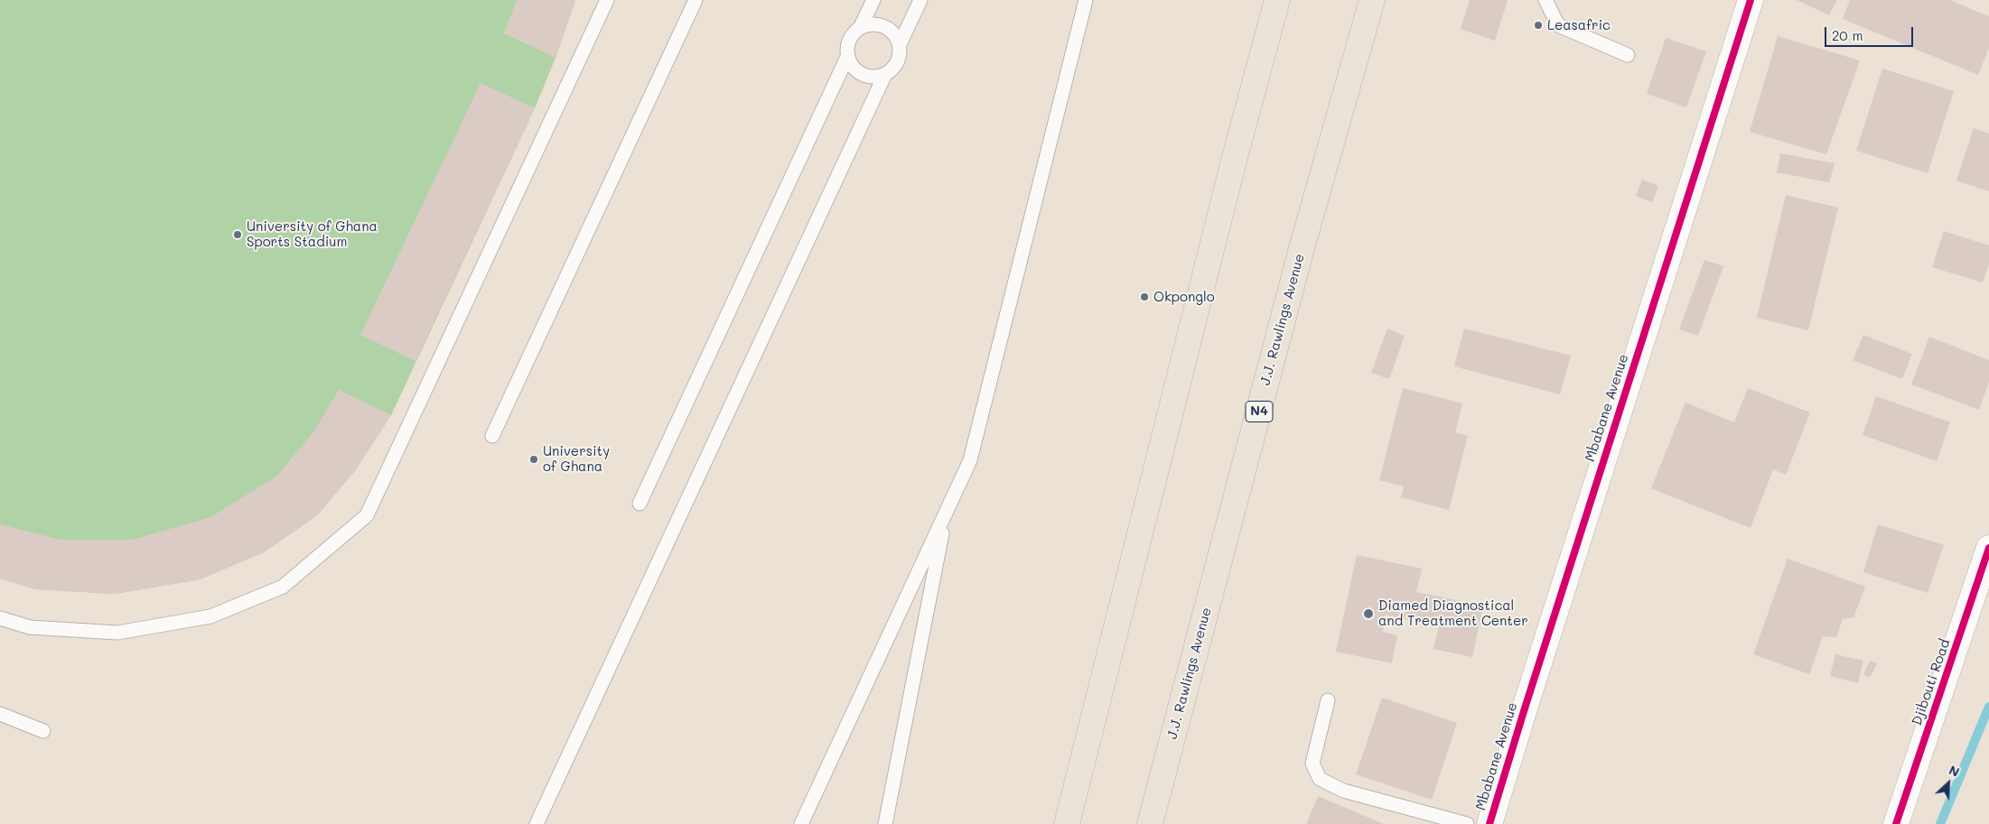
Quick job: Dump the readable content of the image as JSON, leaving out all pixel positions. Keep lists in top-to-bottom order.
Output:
{
  "streets": {
    "highway": ["J.J. Rawlings Avenue", "N4"],
    "street": ["Mbabane Avenue", "Djibouti Road"]
  },
  "places": [
    "Leasafric",
    "University of Ghana Sports Stadium",
    "Okponglo",
    "University of Ghana",
    "Diamed Diagnostical and Treatment Center"
  ],
  "scale_bar": "20 m",
  "north": "top right"
}
